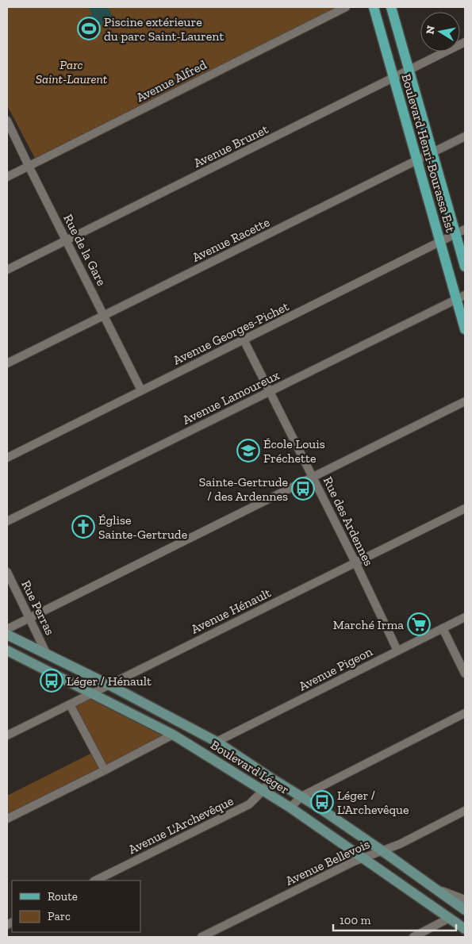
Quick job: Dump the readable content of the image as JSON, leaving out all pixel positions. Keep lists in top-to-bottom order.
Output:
{
  "streets": {
    "main road": ["Boulevard Henri-Bourassa Est", "Boulevard Léger"],
    "street": [
      "Avenue Alfred",
      "Avenue Brunet",
      "Avenue Racette",
      "Rue de la Gare",
      "Avenue Georges-Pichet",
      "Avenue Lamoureux",
      "Rue des Ardennes",
      "Rue Perras",
      "Avenue Hénault",
      "Avenue Pigeon",
      "Avenue L'Archevêque",
      "Avenue Bellevois"
    ]
  },
  "crossings": [
    ["Avenue Alfred", "Rue de la Gare"],
    ["Avenue Brunet", "Boulevard Henri-Bourassa Est"],
    ["Avenue Brunet", "Rue de la Gare"],
    ["Boulevard Henri-Bourassa Est", "Avenue Racette"],
    ["Boulevard Henri-Bourassa Est", "Avenue Georges-Pichet"],
    ["Boulevard Henri-Bourassa Est", "Avenue Lamoureux"],
    ["Avenue Racette", "Rue de la Gare"],
    ["Rue de la Gare", "Avenue Georges-Pichet"],
    ["Avenue Georges-Pichet", "Rue des Ardennes"],
    ["Avenue Lamoureux", "Rue des Ardennes"],
    ["Rue des Ardennes", "Avenue Hénault"],
    ["Rue des Ardennes", "Avenue Pigeon"],
    ["Rue Perras", "Boulevard Léger"],
    ["Avenue Hénault", "Boulevard Léger"],
    ["Avenue Pigeon", "Boulevard Léger"],
    ["Boulevard Léger", "Avenue L'Archevêque"],
    ["Boulevard Léger", "Avenue Bellevois"]
  ],
  "parks": ["Parc Saint-Laurent"],
  "places": {
    "sports": ["Piscine extérieure du parc Saint-Laurent"],
    "school or university": ["École Louis Fréchette"],
    "bus stop": ["Sainte-Gertrude / des Ardennes", "Léger / Hénault", "Léger / L'Archevêque"],
    "church": ["Église Sainte-Gertrude"],
    "supermarket": ["Marché Irma"]
  },
  "legend": ["Route", "Parc"],
  "scale_bar": "100 m",
  "north": "left"
}
